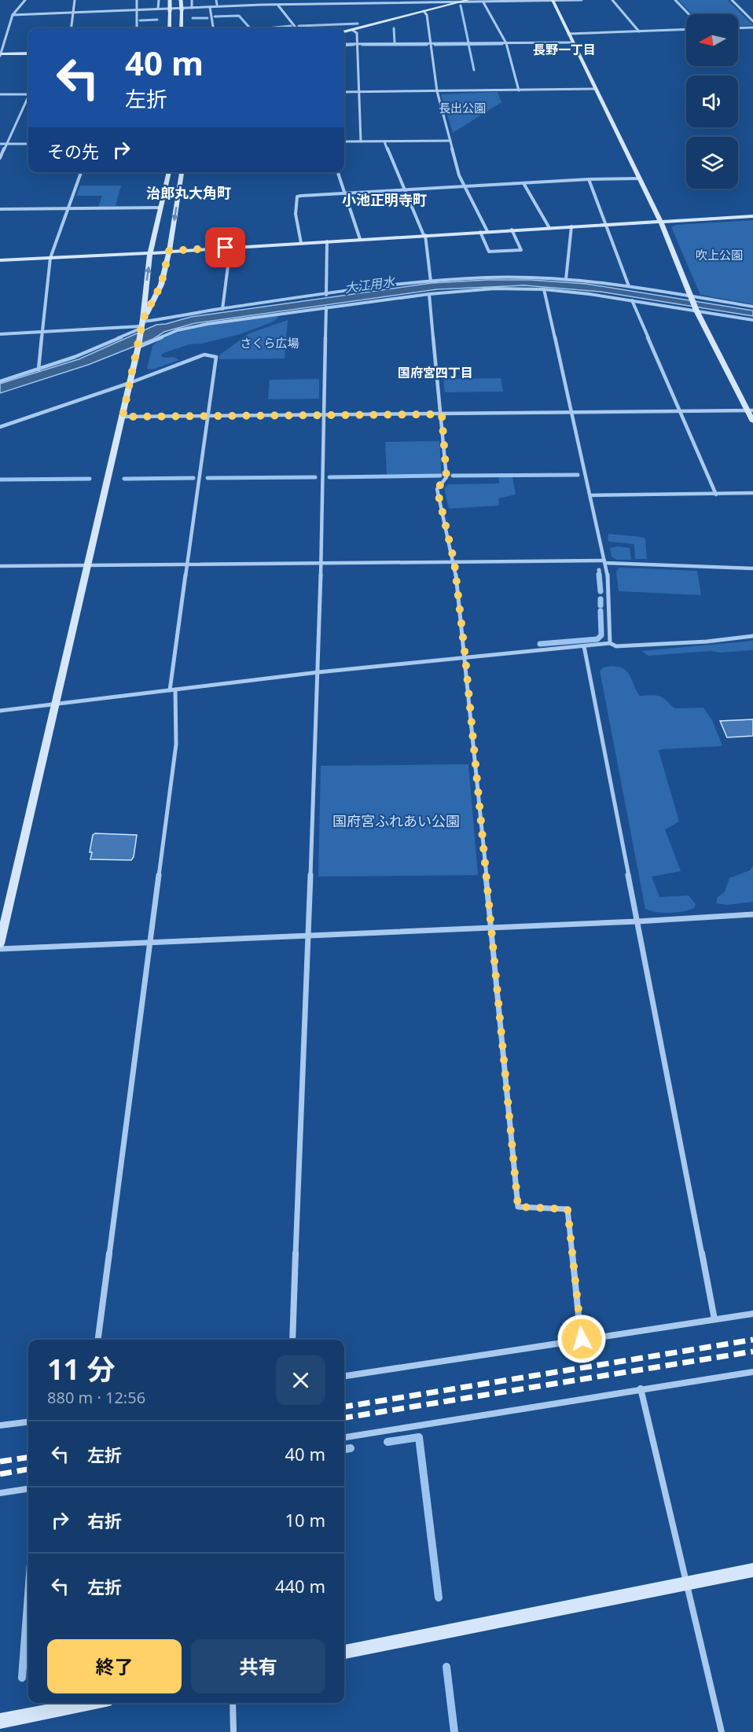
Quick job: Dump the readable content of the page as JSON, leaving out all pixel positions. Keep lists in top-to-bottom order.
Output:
{
  "districts": [
    "長野一丁目",
    "治郎丸大角町",
    "小池正明寺町",
    "国府宮四丁目"
  ],
  "water": ["大江用水"],
  "parks": [
    "長出公園",
    "吹上公園",
    "さくら広場",
    "国府宮ふれあい公園"
  ],
  "north": "left",
  "page": {
    "turn": ["40 m", "左折"],
    "then": "その先",
    "heading": ["11 分", "880 m · 12:56"],
    "list": [
      {
        "name": "左折",
        "value": "40 m"
      },
      {
        "name": "右折",
        "value": "10 m"
      },
      {
        "name": "左折",
        "value": "440 m"
      }
    ],
    "buttons": ["終了", "共有"]
  }
}
